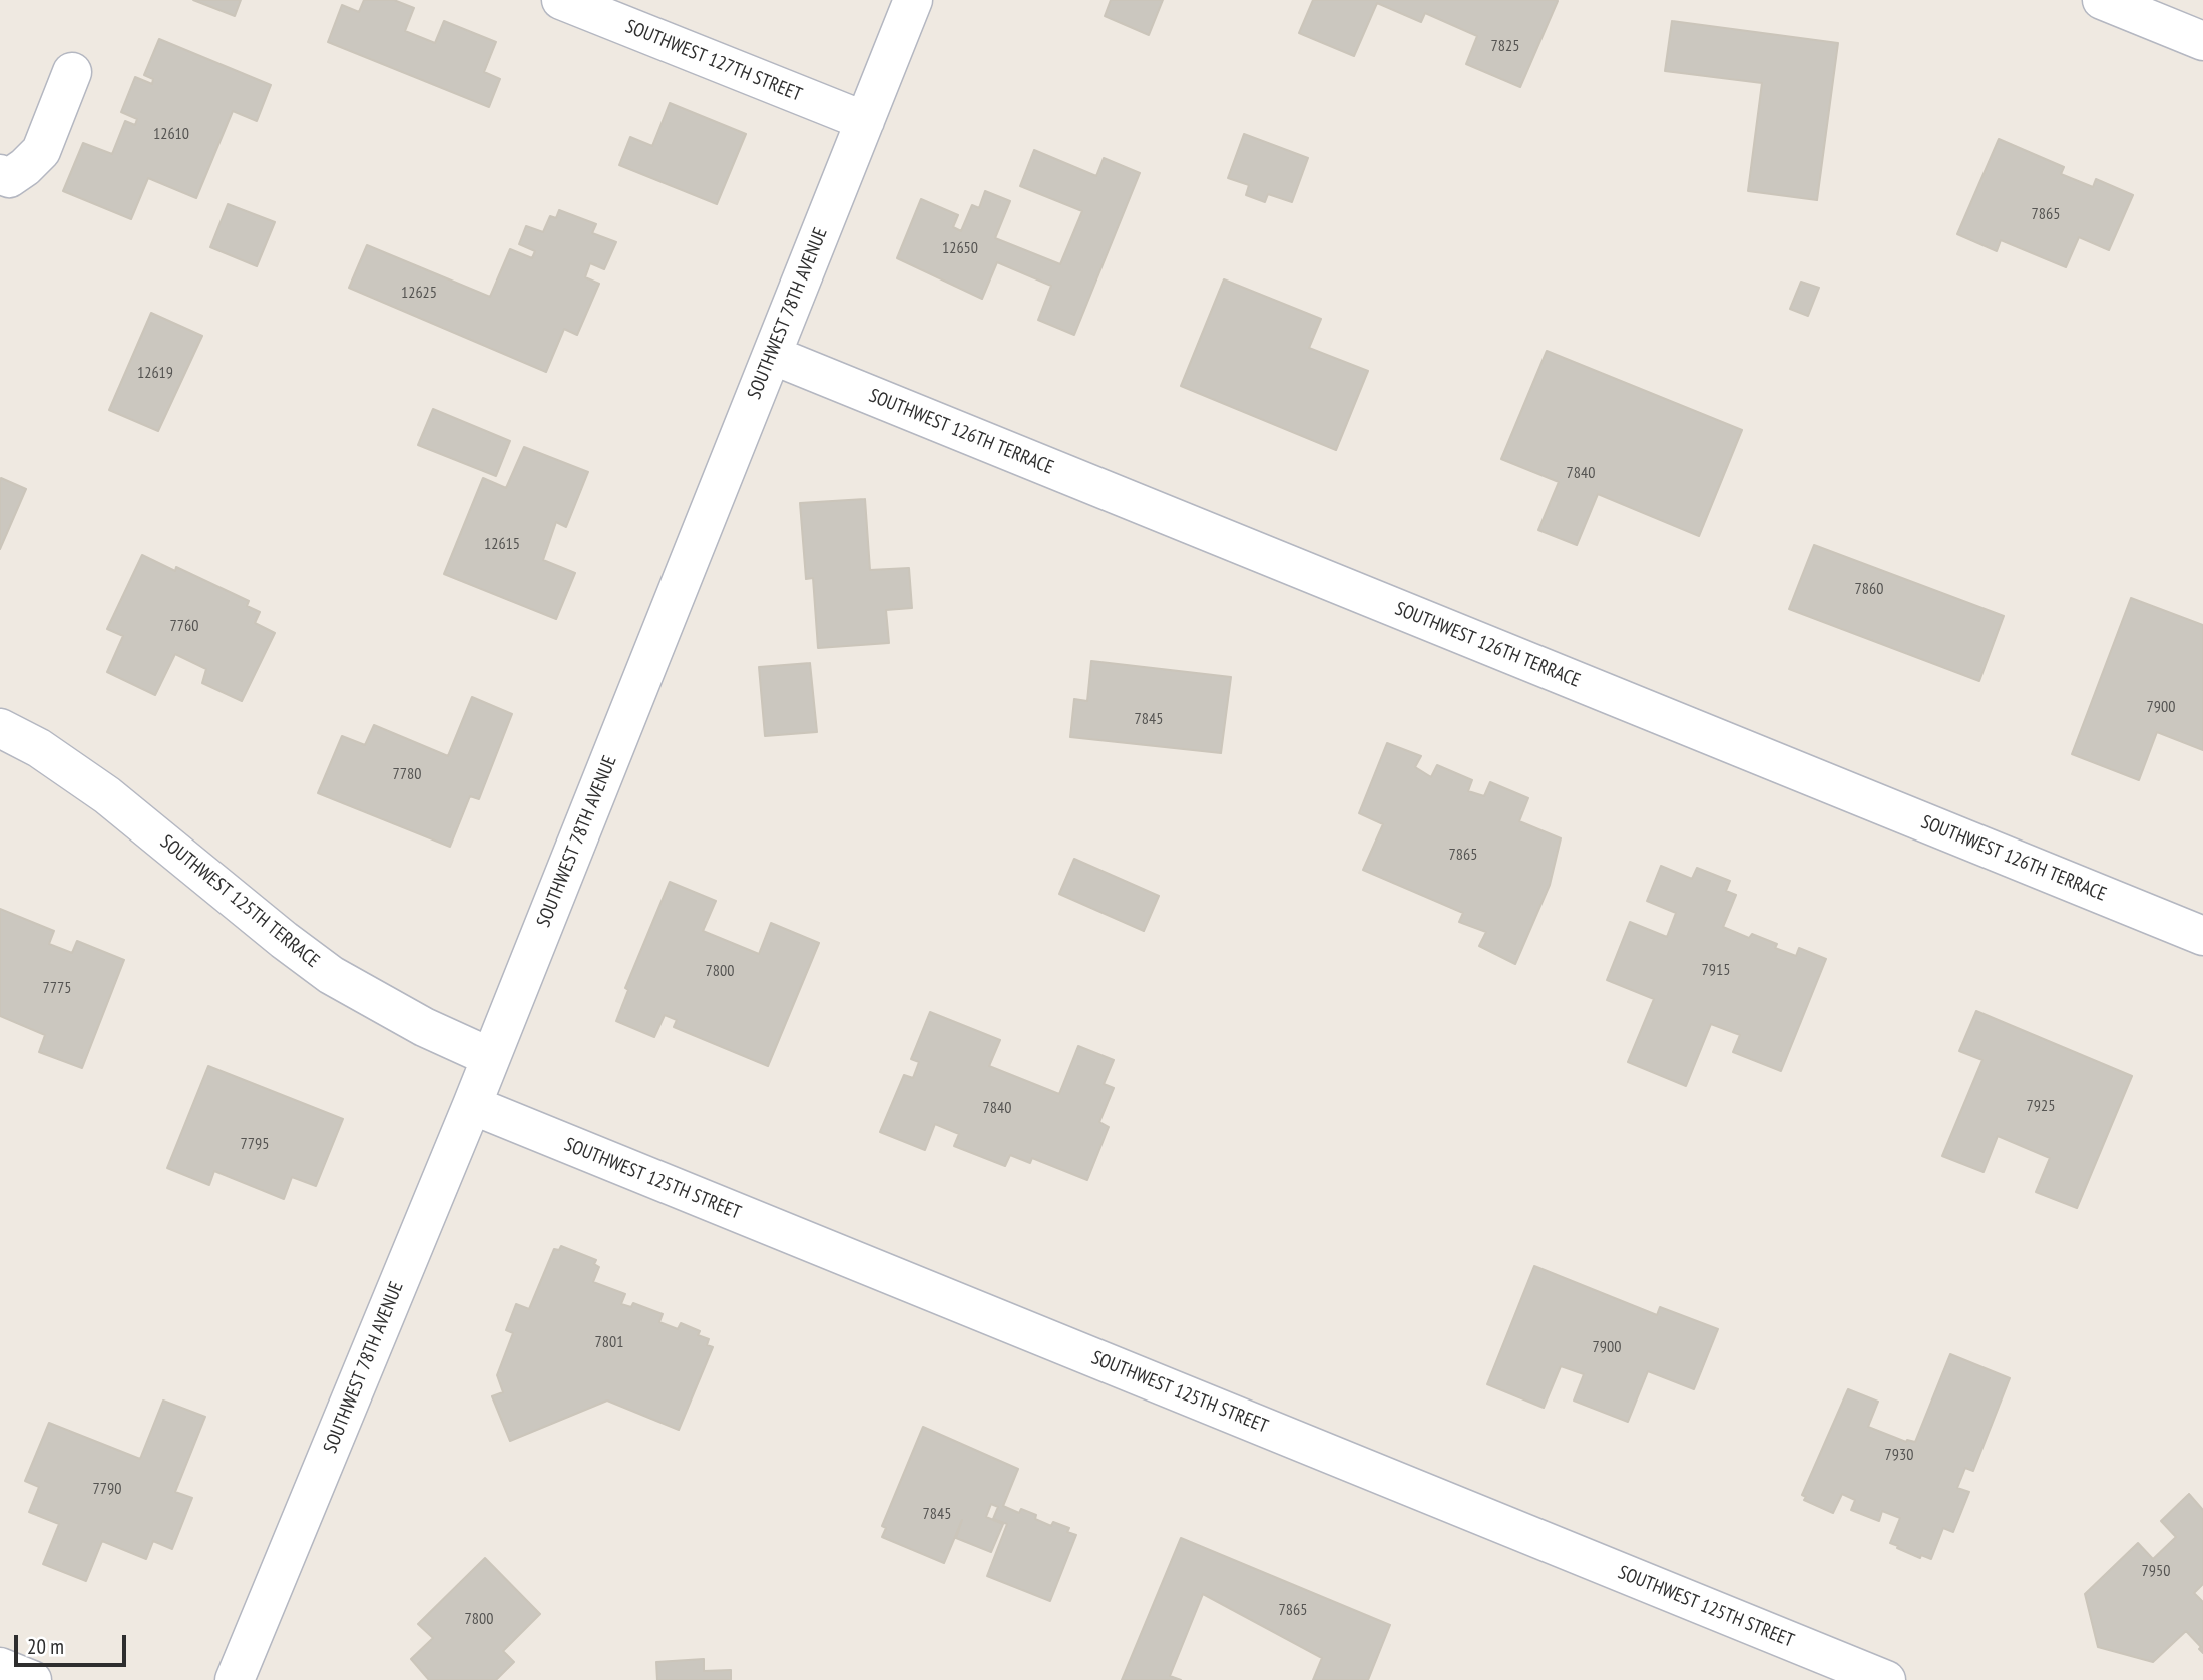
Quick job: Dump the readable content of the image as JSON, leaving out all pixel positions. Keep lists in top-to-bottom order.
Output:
{
  "streets": {
    "street": [
      "SOUTHWEST 127TH STREET",
      "SOUTHWEST 78TH AVENUE",
      "SOUTHWEST 126TH TERRACE",
      "SOUTHWEST 125TH TERRACE",
      "SOUTHWEST 125TH STREET"
    ]
  },
  "crossings": [
    ["SOUTHWEST 127TH STREET", "SOUTHWEST 78TH AVENUE"],
    ["SOUTHWEST 78TH AVENUE", "SOUTHWEST 126TH TERRACE"],
    ["SOUTHWEST 78TH AVENUE", "SOUTHWEST 125TH TERRACE"],
    ["SOUTHWEST 78TH AVENUE", "SOUTHWEST 125TH STREET"]
  ],
  "house_numbers": [
    "7825",
    "12610",
    "7865",
    "12650",
    "12625",
    "12619",
    "7840",
    "12615",
    "7860",
    "7760",
    "7900",
    "7845",
    "7780",
    "7865",
    "7915",
    "7800",
    "7775",
    "7925",
    "7840",
    "7795",
    "7801",
    "7900",
    "7930",
    "7790",
    "7845",
    "7950",
    "7865",
    "7800"
  ],
  "scale_bar": "20 m"
}
